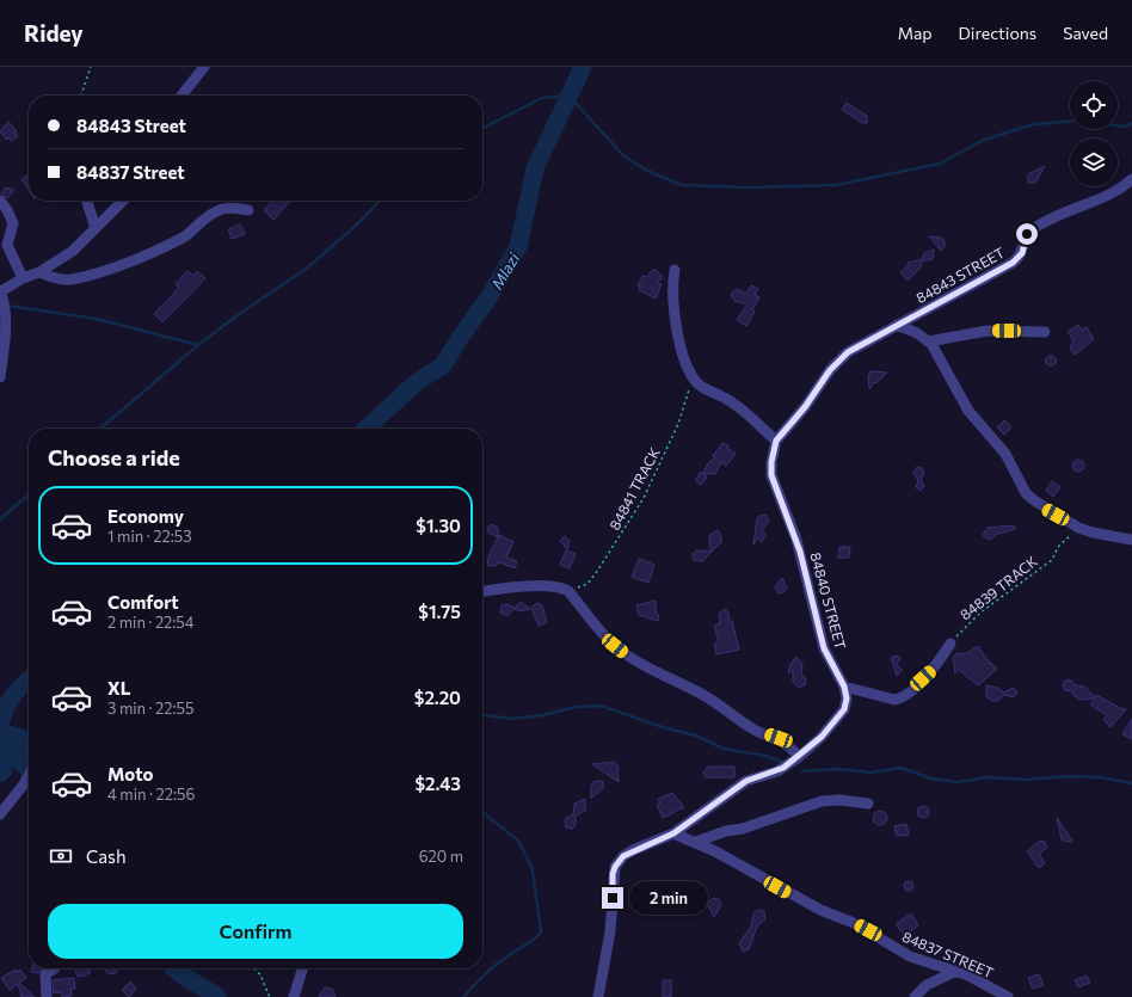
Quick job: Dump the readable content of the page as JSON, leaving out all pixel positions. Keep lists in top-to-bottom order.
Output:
{
  "streets": {
    "street": ["84843 STREET", "84840 STREET", "84837 STREET"],
    "path": ["84841 TRACK", "84839 TRACK"]
  },
  "crossings": [
    ["84843 STREET", "84840 STREET"],
    ["84840 STREET", "84837 STREET"]
  ],
  "water": ["Mlazi"],
  "page": {
    "header": "Ridey",
    "nav": ["Map", "Directions", "Saved"],
    "banner": ["84843 Street", "84837 Street"],
    "heading": "Choose a ride",
    "list": [
      {
        "name": "Economy",
        "note": "1 min · 22:53",
        "value": "$1.30"
      },
      {
        "name": "Comfort",
        "note": "2 min · 22:54",
        "value": "$1.75"
      },
      {
        "name": "XL",
        "note": "3 min · 22:55",
        "value": "$2.20"
      },
      {
        "name": "Moto",
        "note": "4 min · 22:56",
        "value": "$2.43"
      }
    ],
    "pay": ["Cash", "620 m"],
    "bubble": "2 min",
    "buttons": "Confirm"
  }
}
